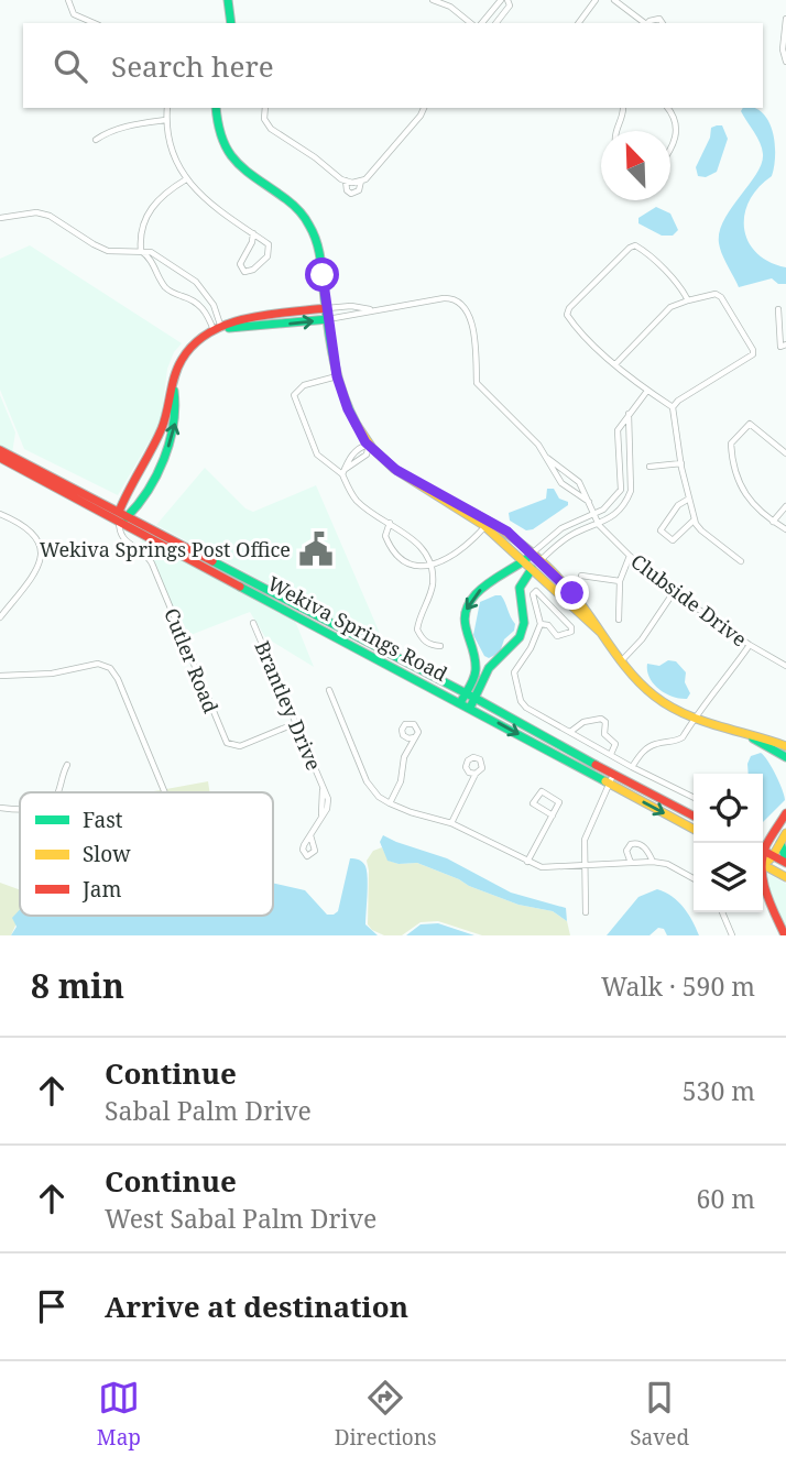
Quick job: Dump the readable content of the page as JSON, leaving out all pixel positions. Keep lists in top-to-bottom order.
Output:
{
  "streets": {
    "street": [
      "Clubside Drive",
      "Wekiva Springs Road",
      "Cutler Road",
      "Brantley Drive"
    ]
  },
  "crossings": [
    ["Wekiva Springs Road", "Cutler Road"],
    ["Cutler Road", "Brantley Drive"]
  ],
  "places": {
    "public building": ["Wekiva Springs Post Office"]
  },
  "legend": ["Fast", "Slow", "Jam"],
  "north": "top left",
  "page": {
    "search": "Search here",
    "heading": ["8 min", "Walk · 590 m"],
    "list": [
      ["Continue", "Sabal Palm Drive", "530 m"],
      ["Continue", "West Sabal Palm Drive", "60 m"],
      "Arrive at destination"
    ],
    "nav": ["Map", "Directions", "Saved"]
  }
}
